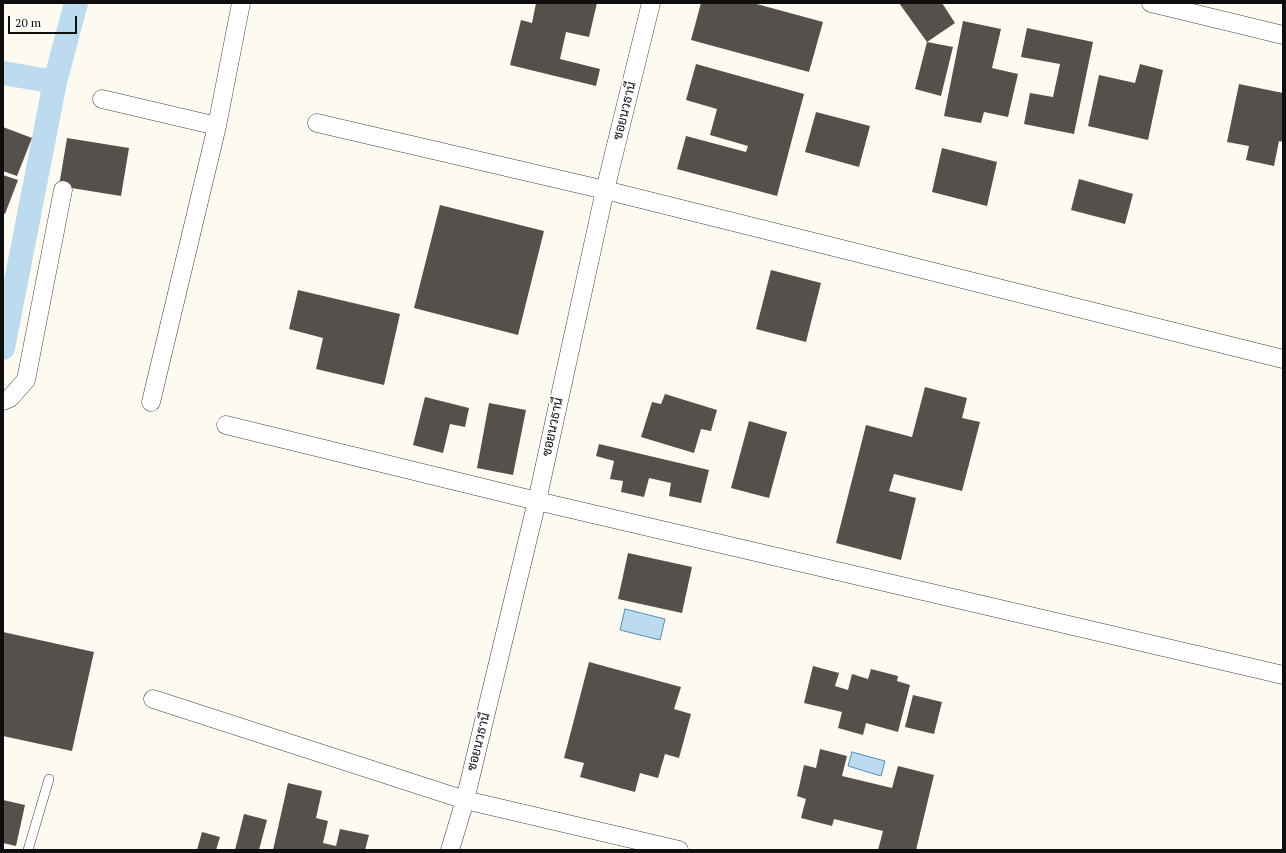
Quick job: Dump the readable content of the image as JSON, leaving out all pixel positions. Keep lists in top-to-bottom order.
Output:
{
  "streets": {
    "street": ["ซอยนวธานี"]
  },
  "scale_bar": "20 m"
}
